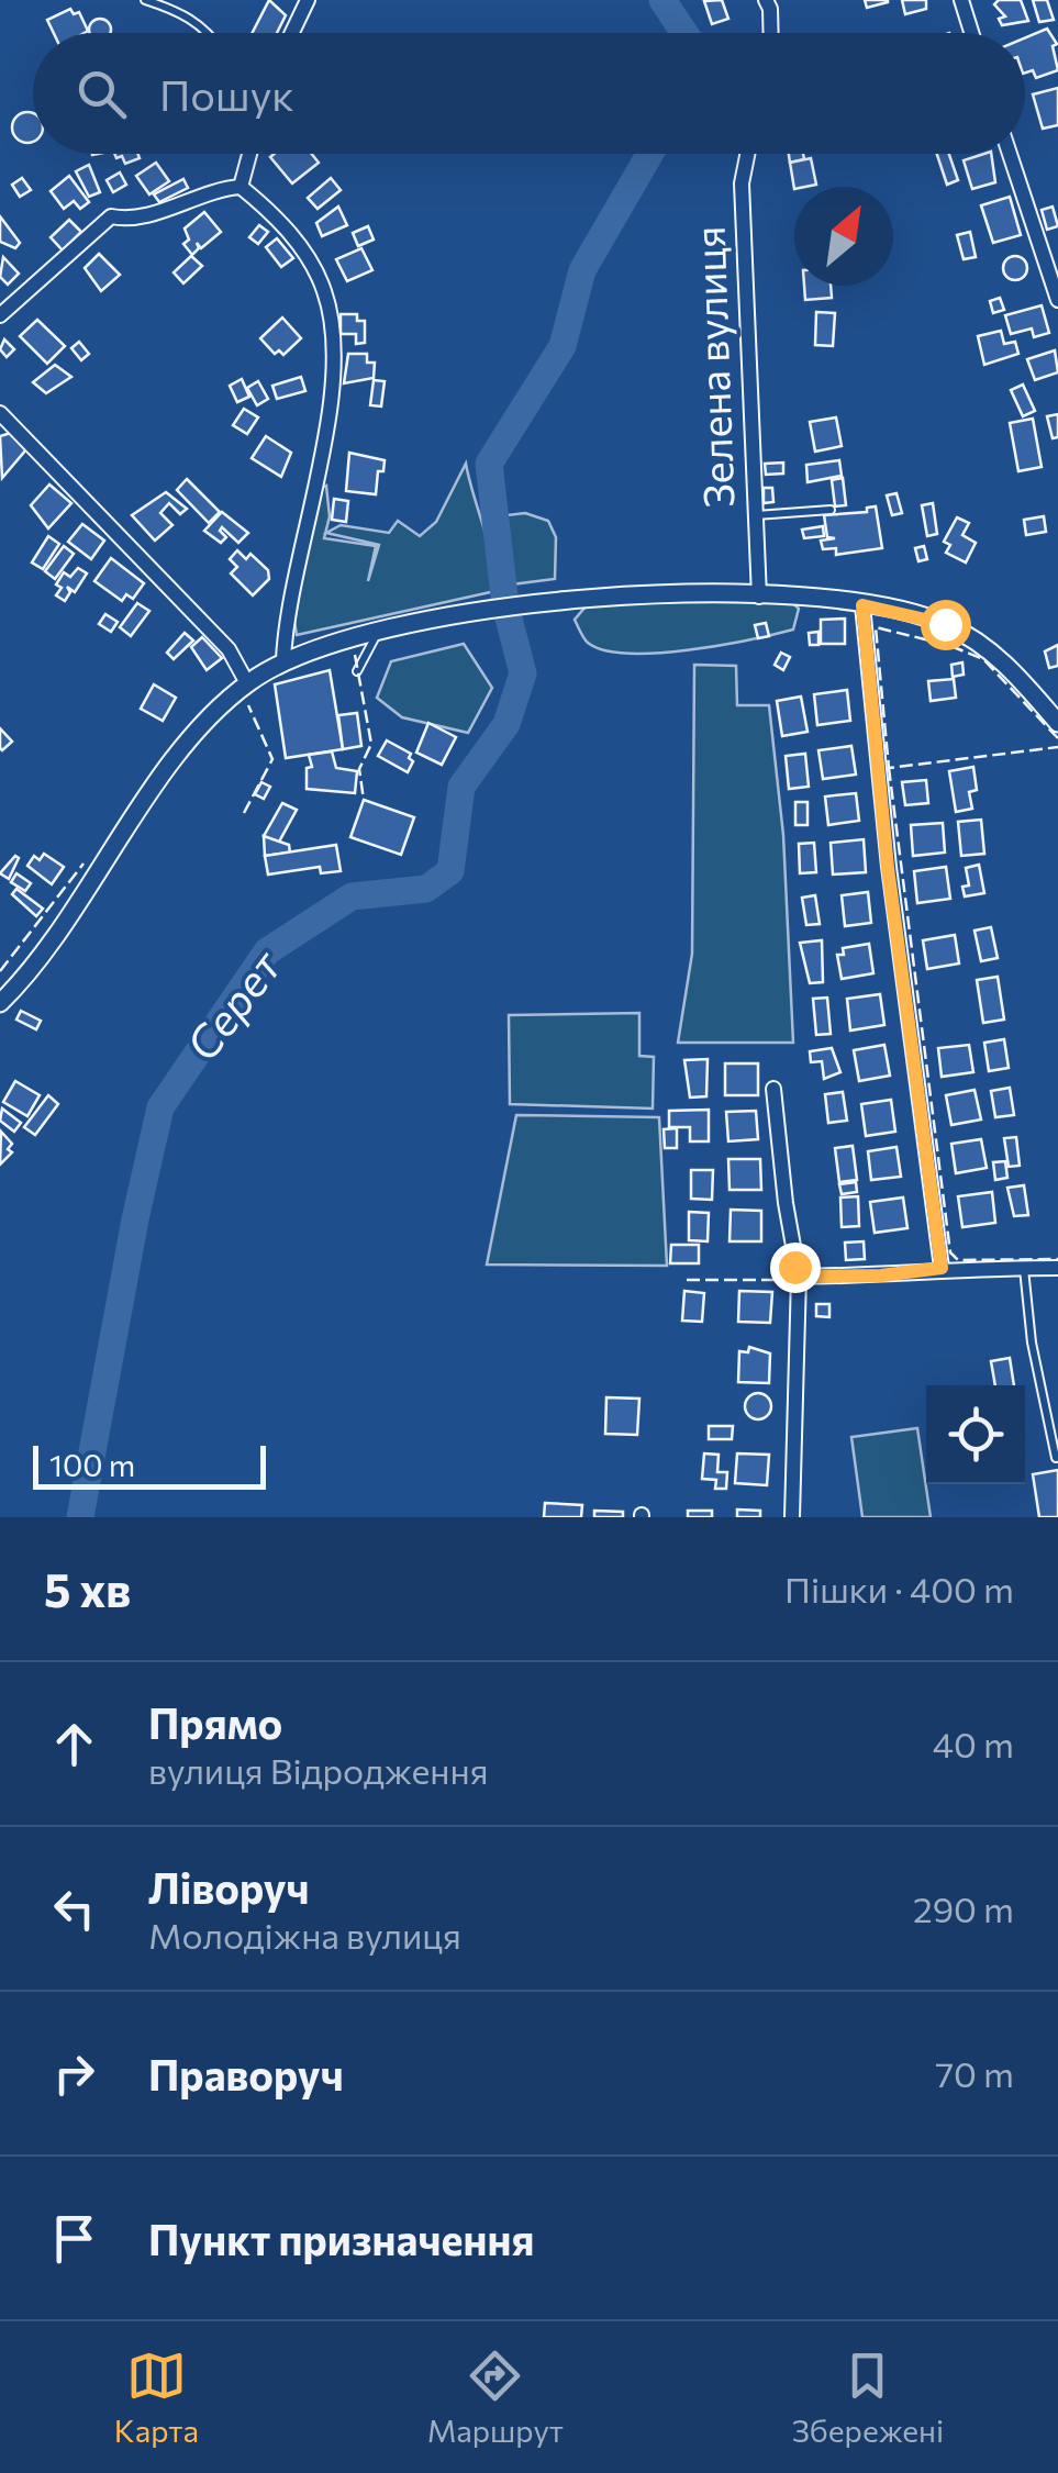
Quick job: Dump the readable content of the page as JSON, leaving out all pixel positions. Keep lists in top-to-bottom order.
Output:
{
  "streets": {
    "street": ["Зелена вулиця"]
  },
  "water": ["Серет"],
  "scale_bar": "100 m",
  "north": "top right",
  "page": {
    "search": "Пошук",
    "scale": "100 m",
    "heading": ["5 хв", "Пішки · 400 m"],
    "list": [
      ["Прямо", "вулиця Відродження", "40 m"],
      ["Ліворуч", "Молодіжна вулиця", "290 m"],
      ["Праворуч", "70 m"],
      "Пункт призначення"
    ],
    "nav": ["Карта", "Маршрут", "Збережені"]
  }
}
